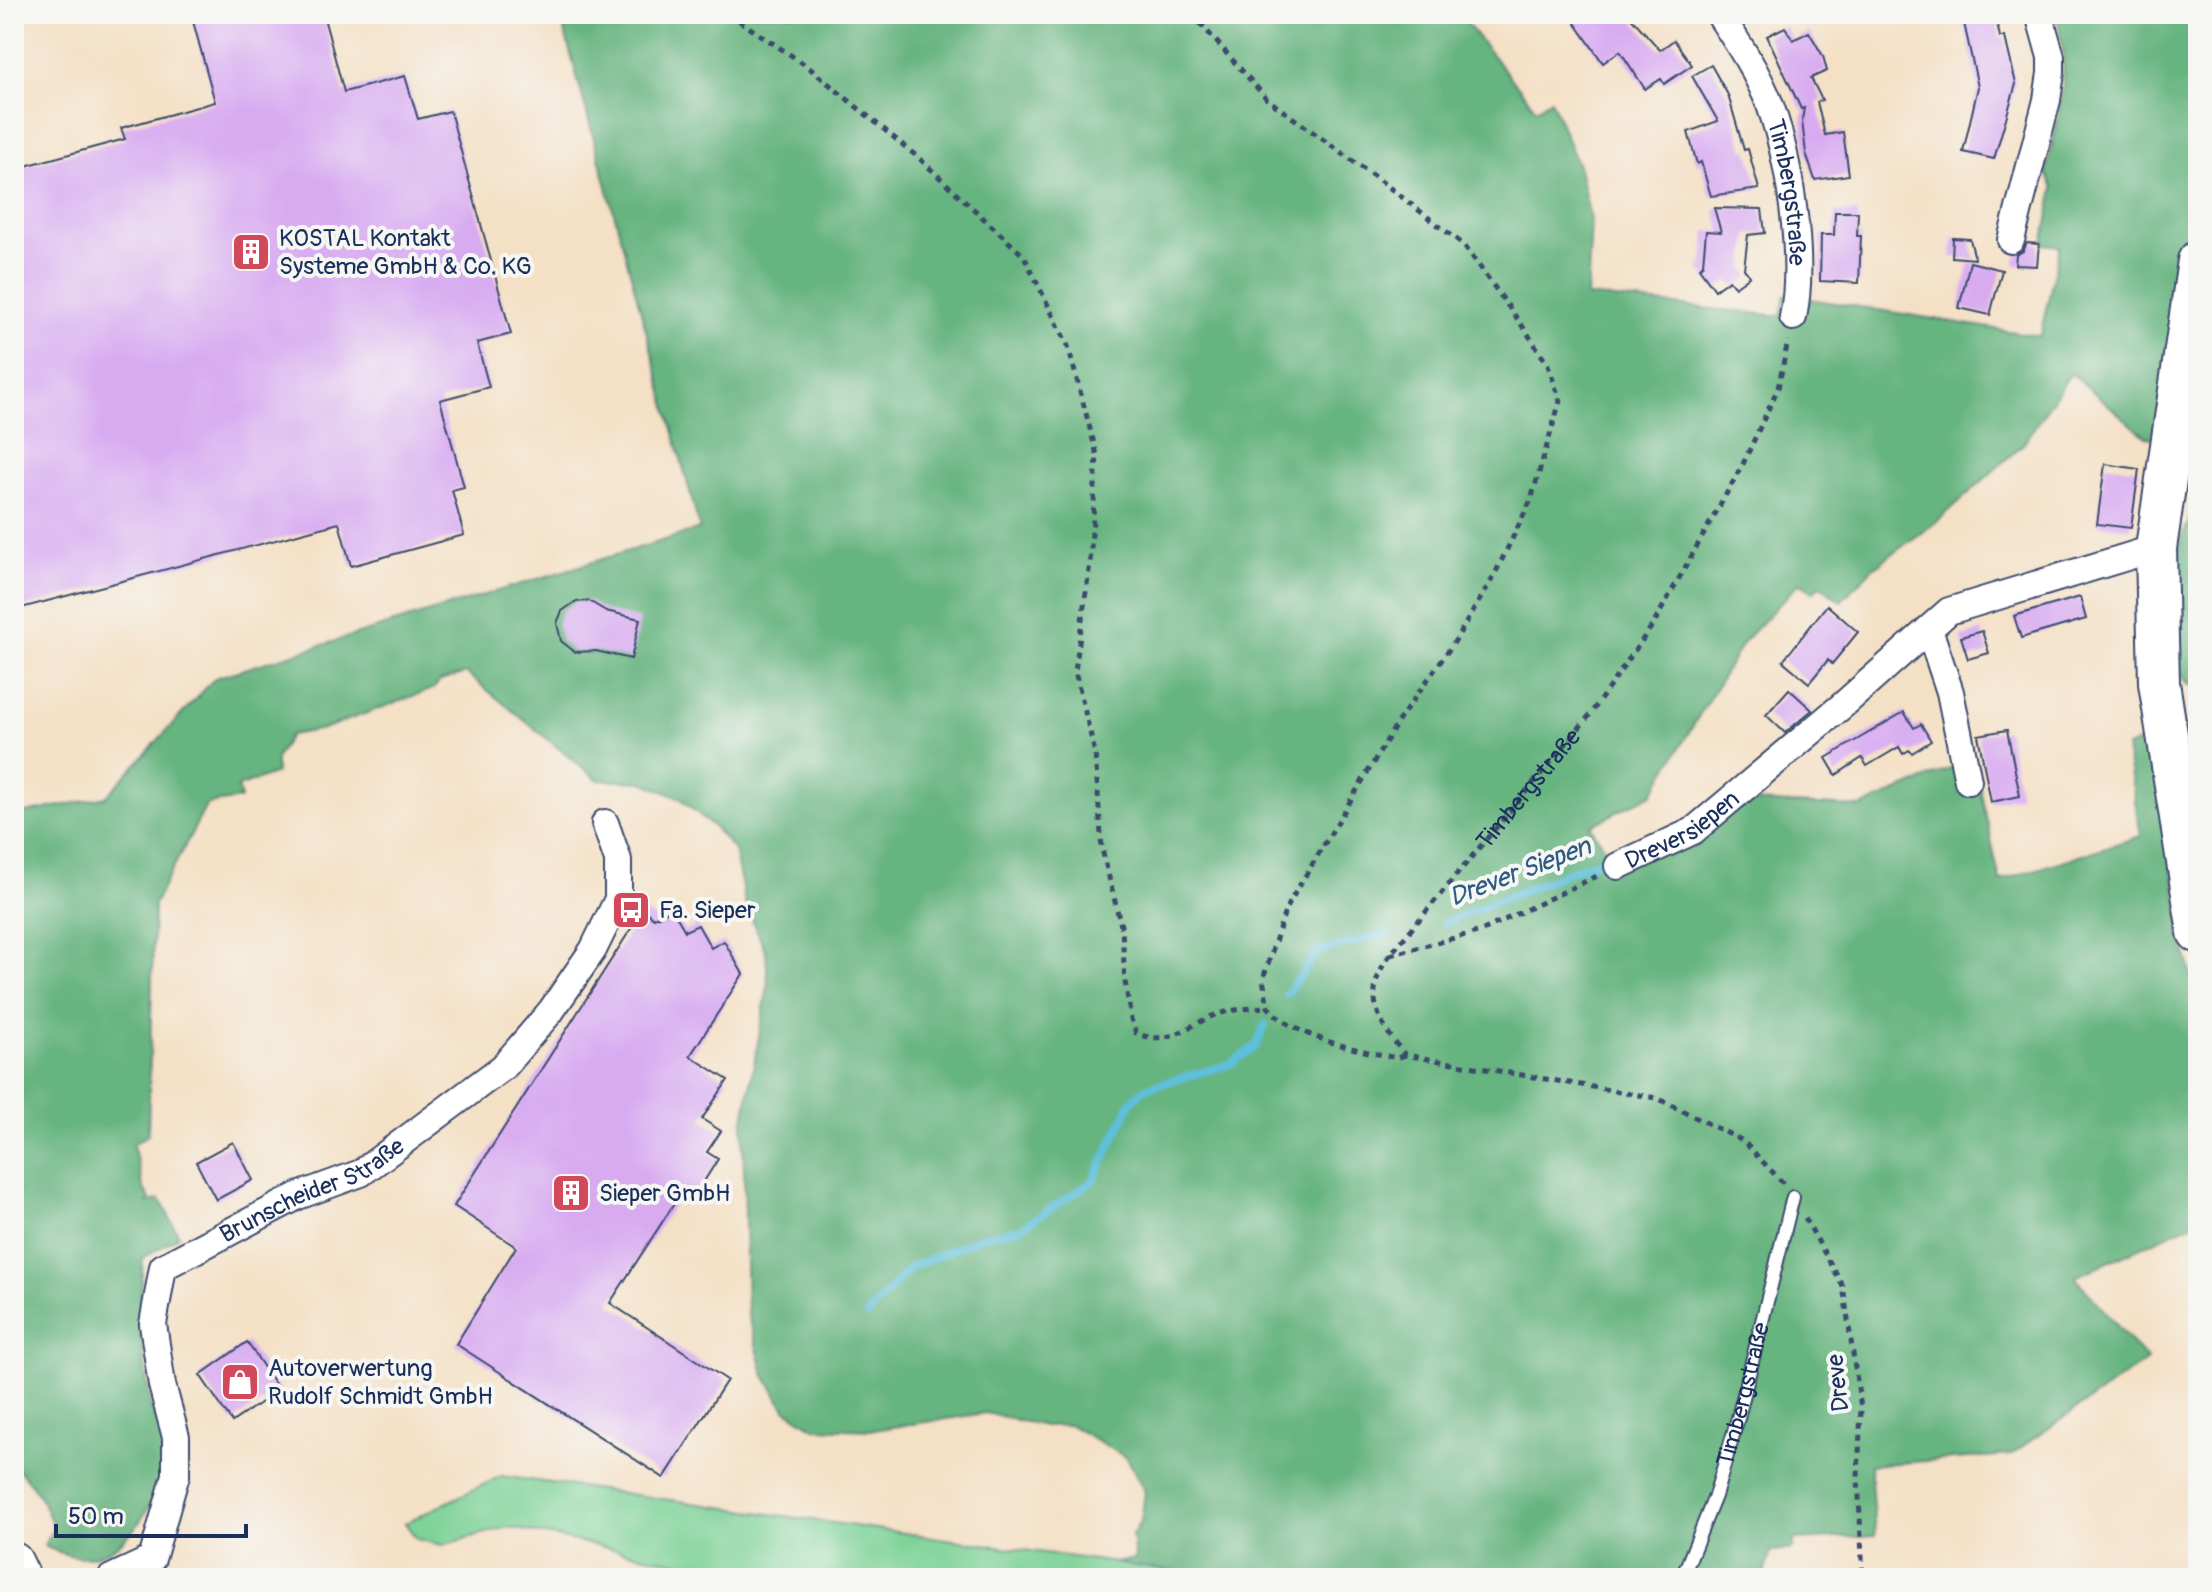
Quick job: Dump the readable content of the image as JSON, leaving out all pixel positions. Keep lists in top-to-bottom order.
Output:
{
  "streets": {
    "street": ["Timbergstraße", "Dreversiepen", "Brunscheider Straße"],
    "path": ["Dreve"]
  },
  "crossings": [
    ["Timbergstraße", "Dreversiepen"],
    ["Timbergstraße", "Dreve"]
  ],
  "water": ["Drever Siepen"],
  "places": {
    "building": ["KOSTAL Kontakt Systeme GmbH & Co. KG", "Sieper GmbH"],
    "bus stop": ["Fa. Sieper"],
    "shop": ["Autoverwertung Rudolf Schmidt GmbH"]
  },
  "scale_bar": "50 m"
}
